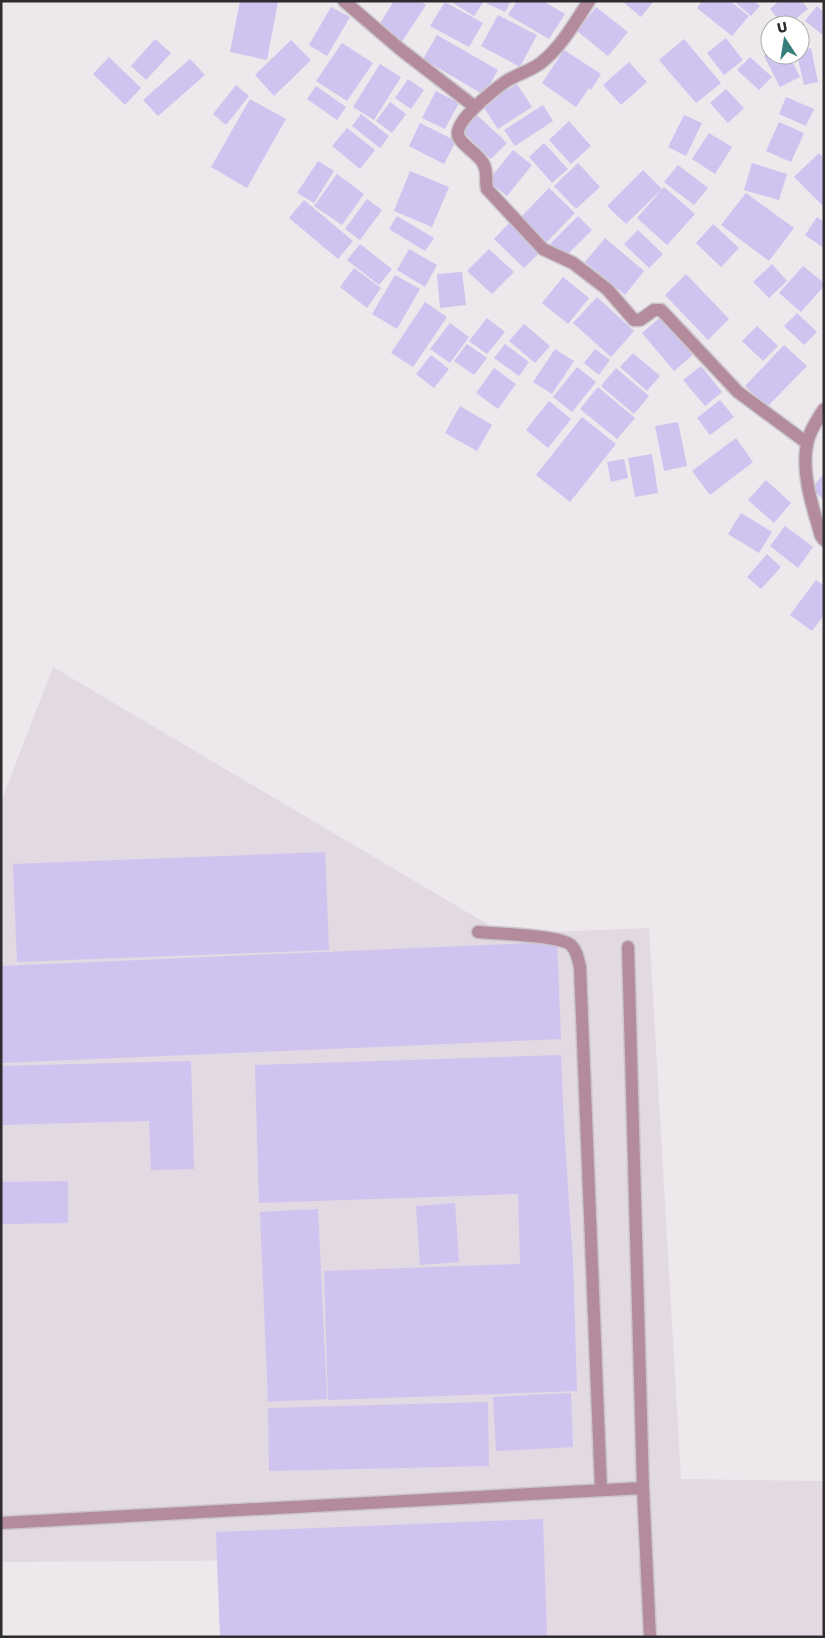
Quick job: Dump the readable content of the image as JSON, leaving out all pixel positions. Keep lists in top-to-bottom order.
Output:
{
  "north": "top"
}
